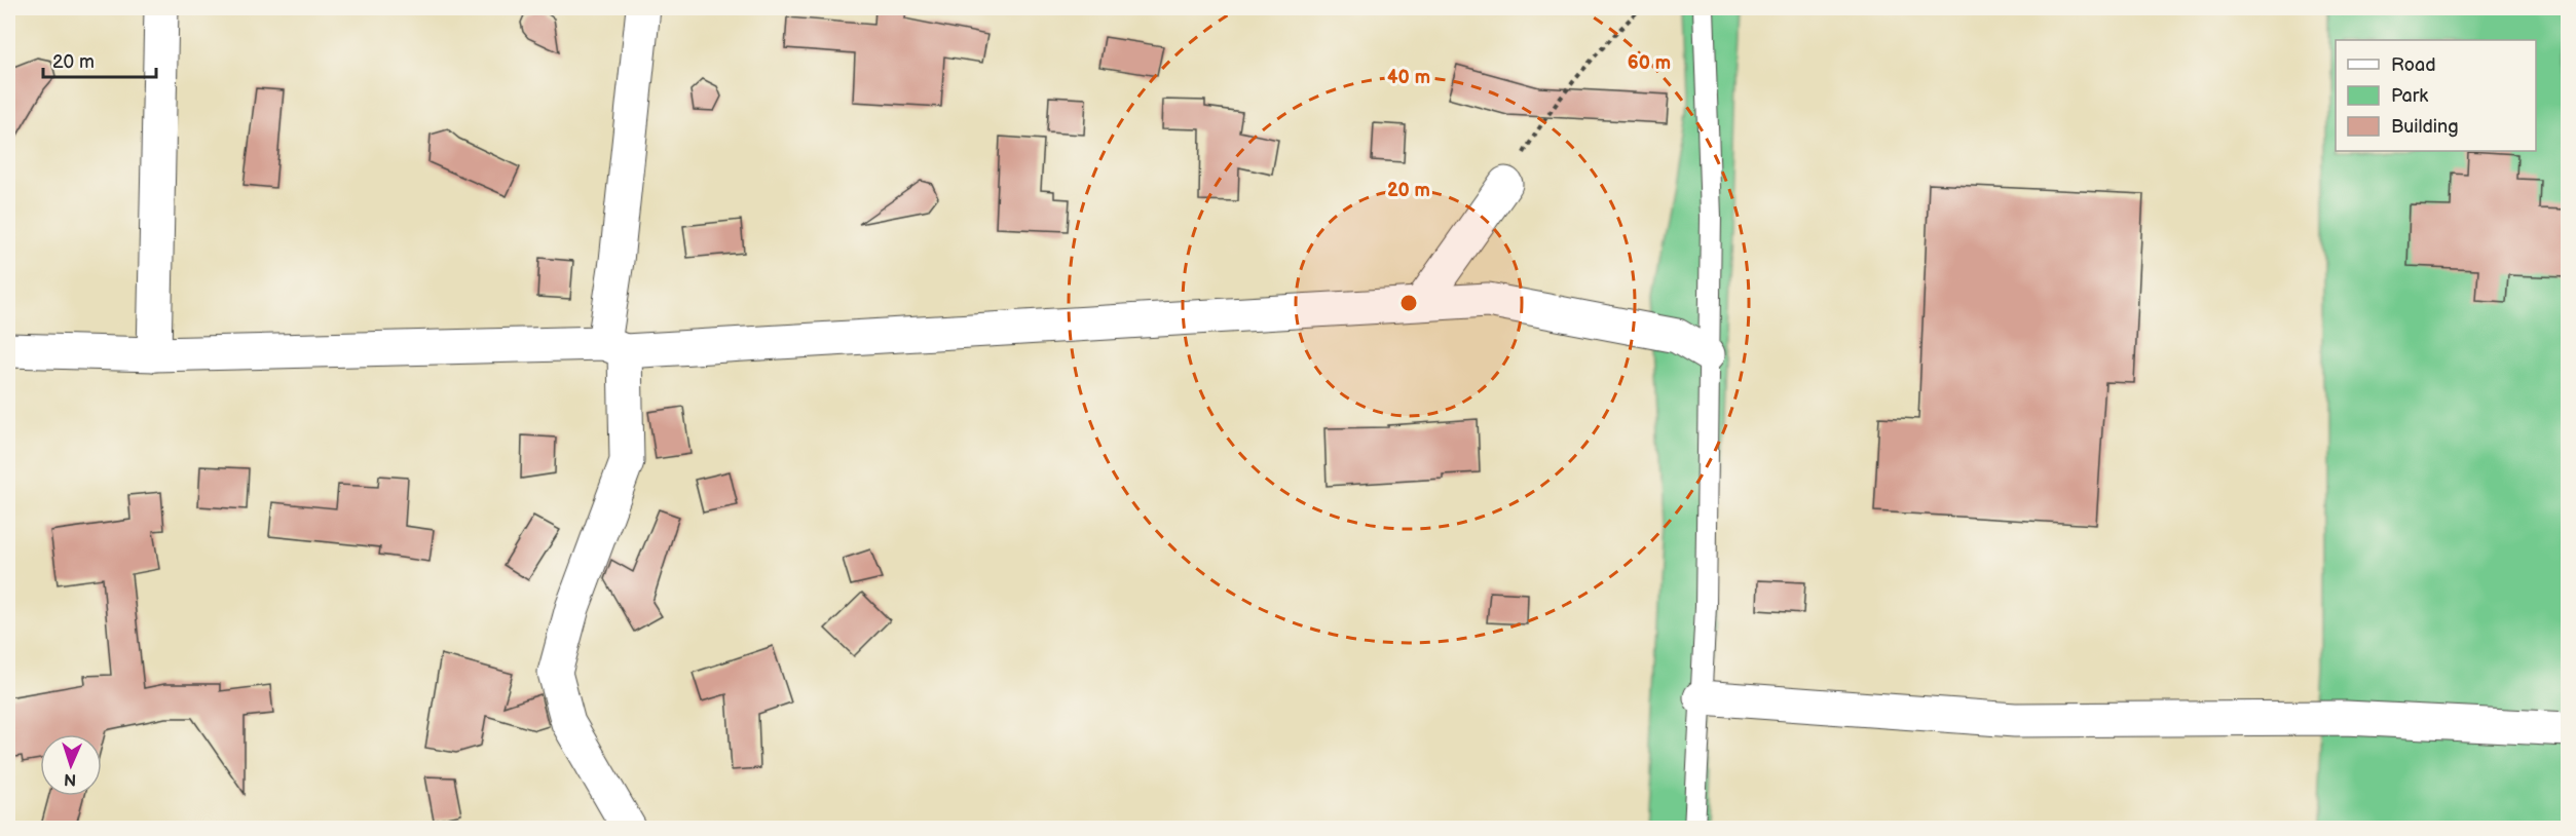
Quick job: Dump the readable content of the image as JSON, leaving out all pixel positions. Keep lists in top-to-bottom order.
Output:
{
  "legend": ["Road", "Park", "Building"],
  "scale_bar": "20 m",
  "north": "bottom",
  "rings": ["60 m", "40 m", "20 m"]
}
